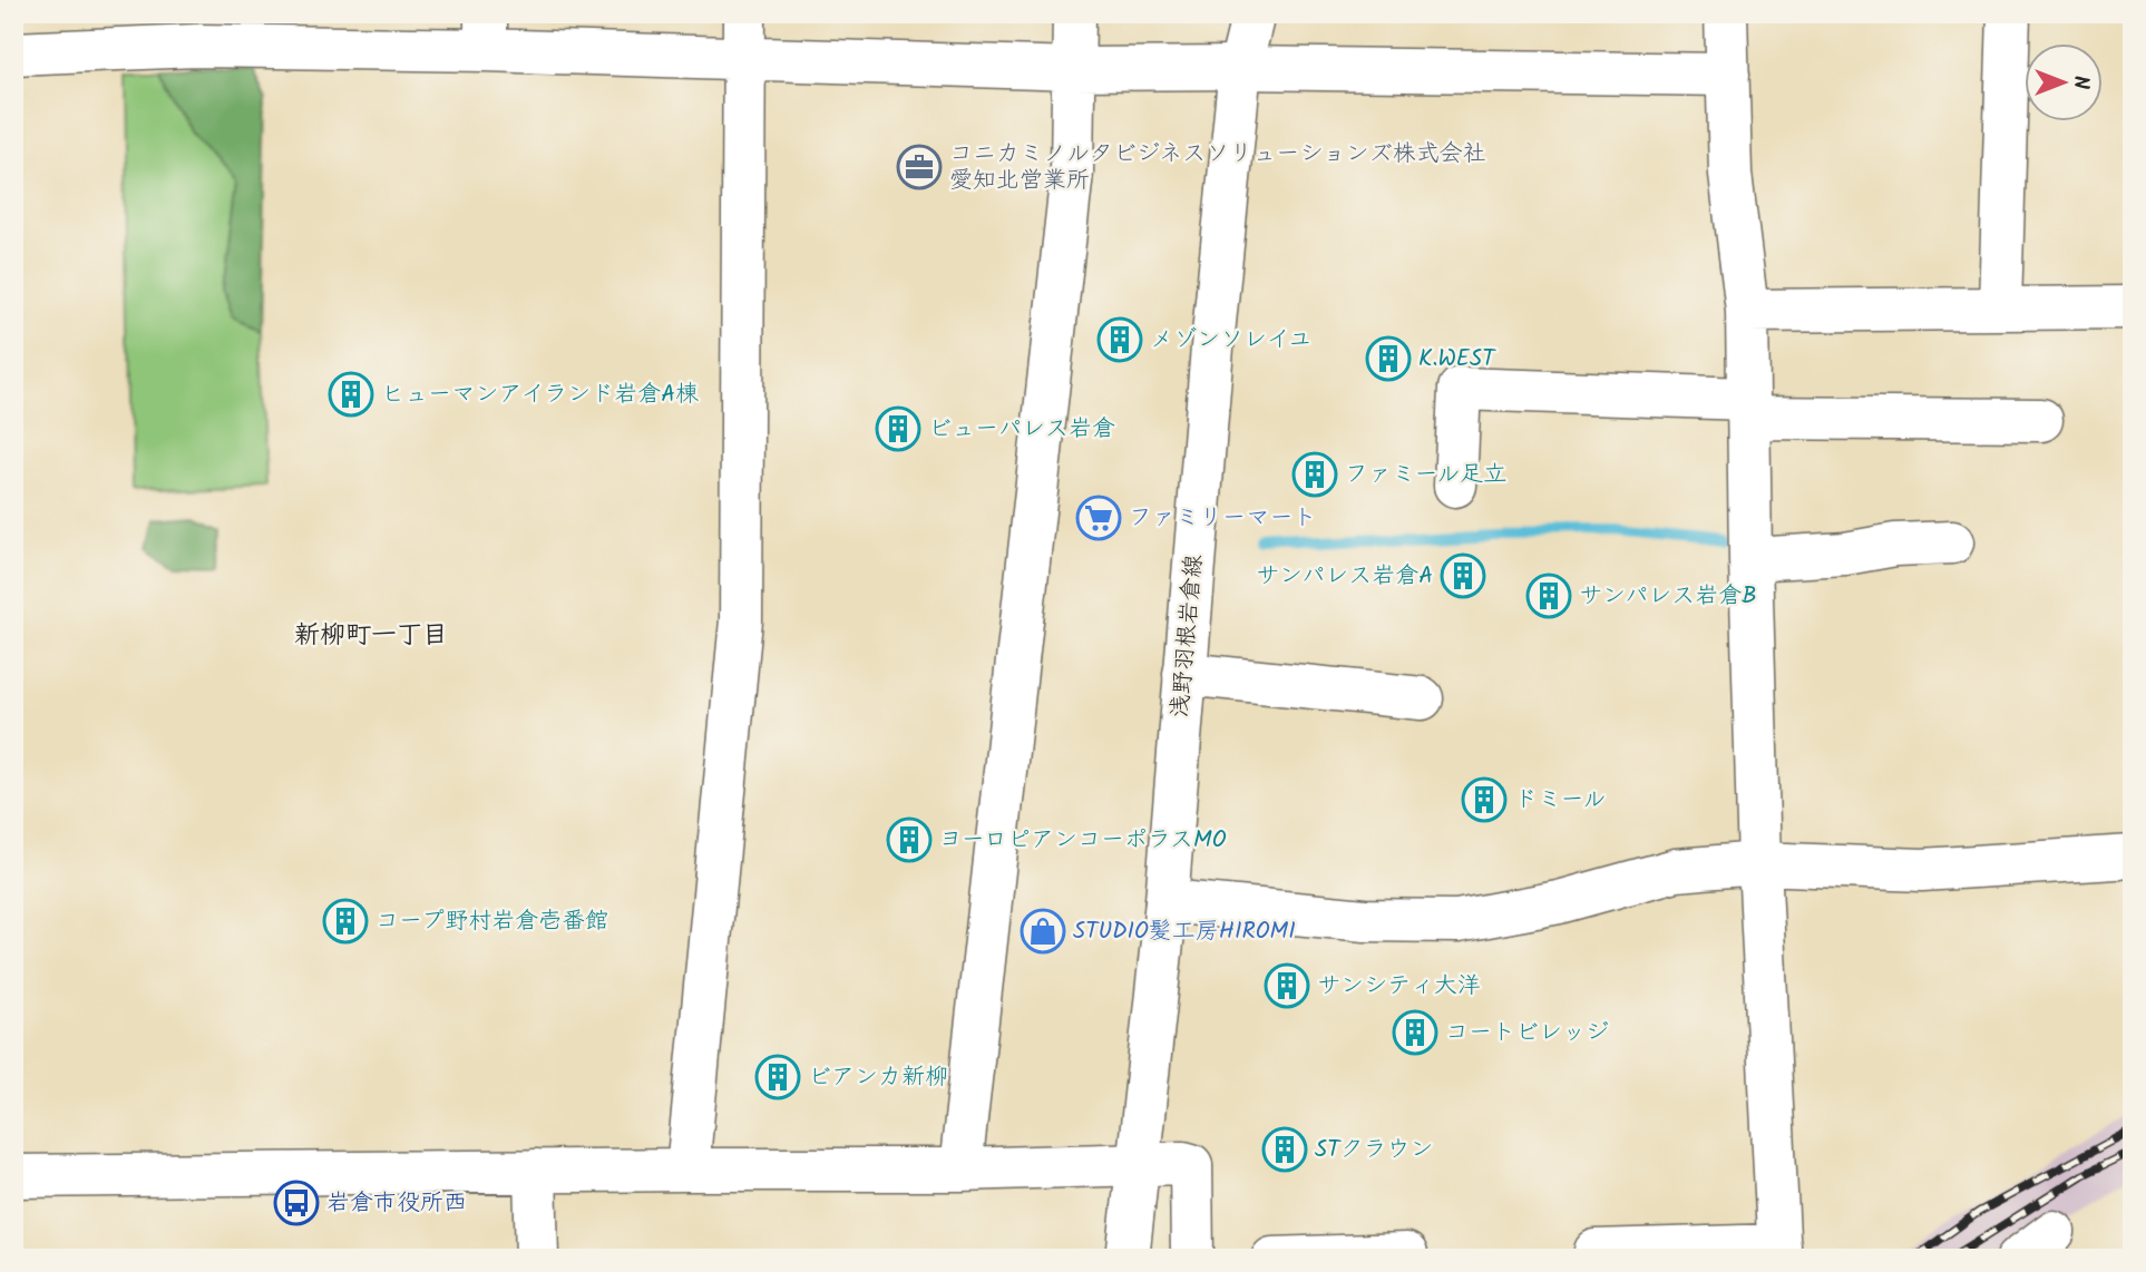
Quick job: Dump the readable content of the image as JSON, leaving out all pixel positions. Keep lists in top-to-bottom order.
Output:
{
  "streets": {
    "street": ["浅野羽根岩倉線"]
  },
  "districts": ["新柳町一丁目"],
  "places": {
    "office": ["コニカミノルタビジネスソリューションズ株式会社 愛知北営業所"],
    "building": [
      "メゾンソレイユ",
      "K.WEST",
      "ヒューマンアイランド岩倉A棟",
      "ビューパレス岩倉",
      "ファミール足立",
      "サンパレス岩倉A",
      "サンパレス岩倉B",
      "ドミール",
      "ヨーロピアンコーポラスMO",
      "コープ野村岩倉壱番館",
      "サンシティ大洋",
      "コートビレッジ",
      "ビアンカ新柳",
      "STクラウン"
    ],
    "supermarket": ["ファミリーマート"],
    "shop": ["STUDIO髪工房HIROMI"],
    "bus stop": ["岩倉市役所西"]
  },
  "north": "right"
}
